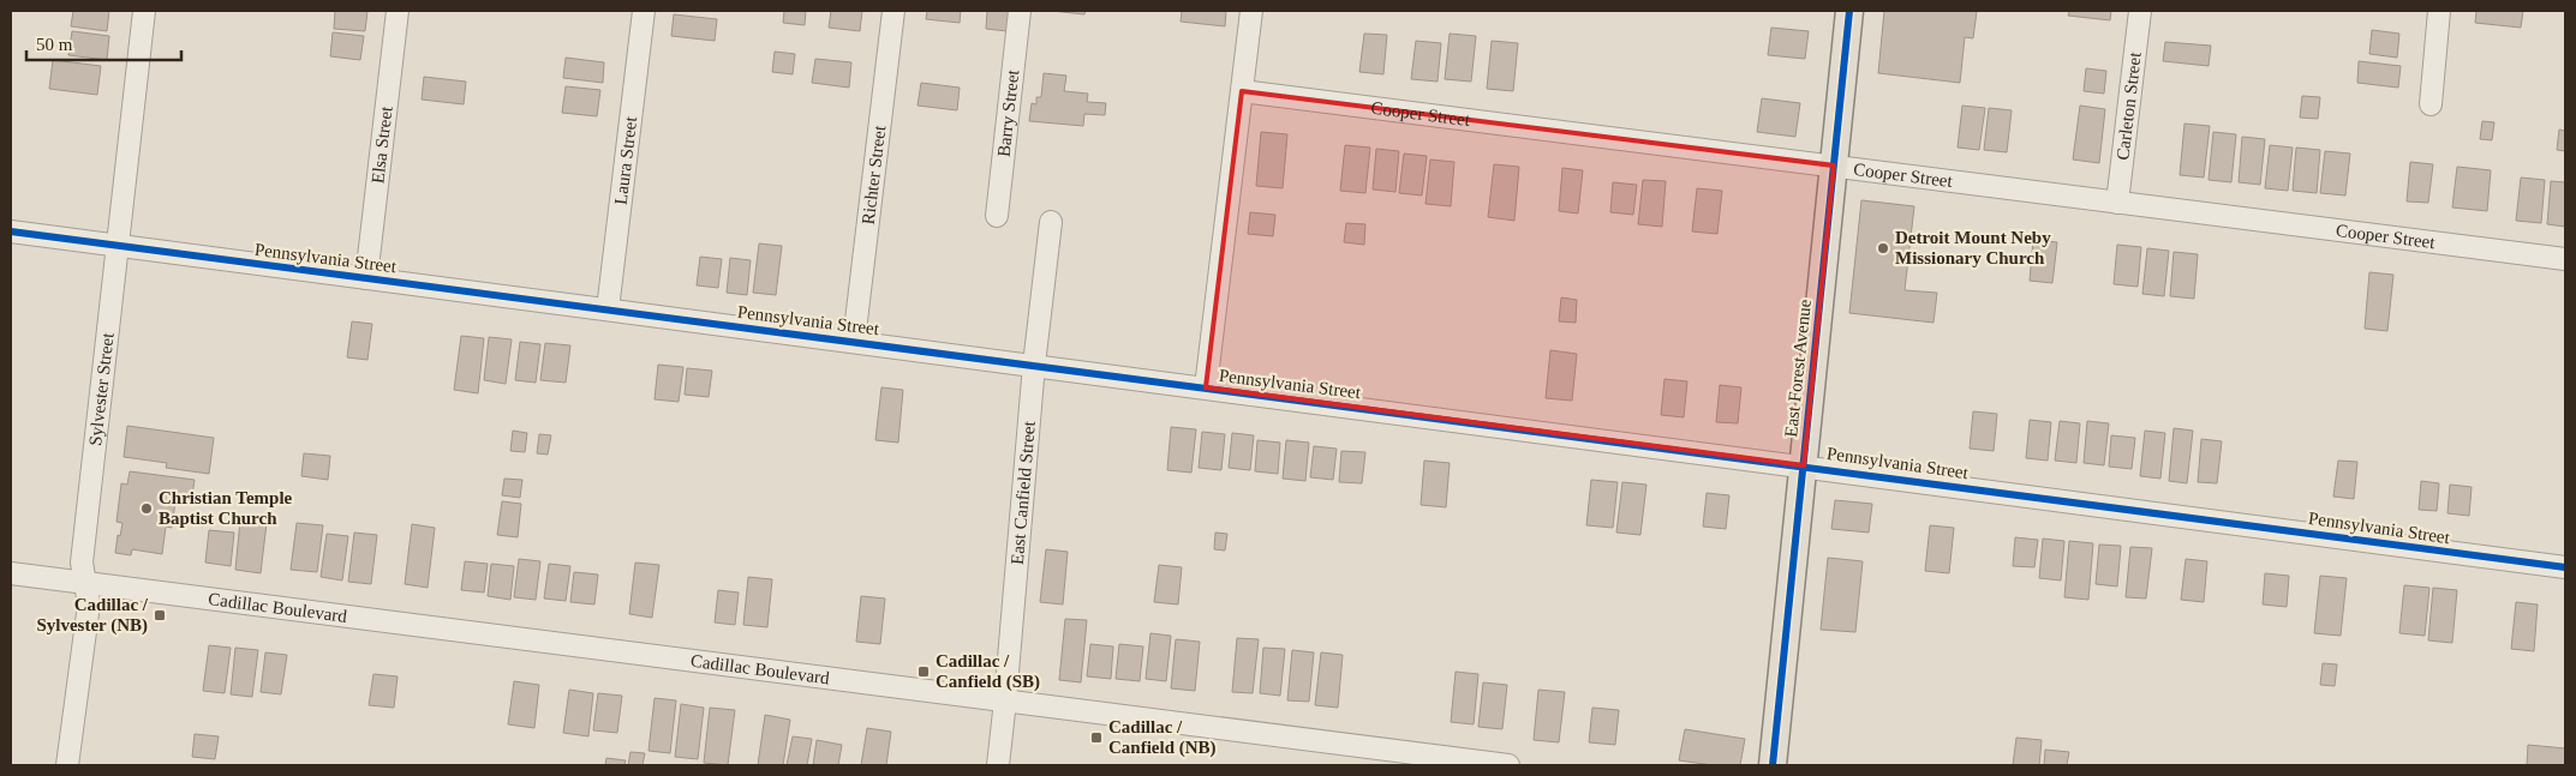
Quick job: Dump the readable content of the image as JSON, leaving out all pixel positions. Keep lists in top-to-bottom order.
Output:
{
  "streets": {
    "main road": ["East Forest Avenue"],
    "street": [
      "Carleton Street",
      "Barry Street",
      "Cooper Street",
      "Elsa Street",
      "Laura Street",
      "Richter Street",
      "Pennsylvania Street",
      "Sylvester Street",
      "East Canfield Street",
      "Cadillac Boulevard"
    ]
  },
  "crossings": [
    ["Carleton Street", "Cooper Street"],
    ["Cooper Street", "East Forest Avenue"],
    ["Elsa Street", "Pennsylvania Street"],
    ["Laura Street", "Pennsylvania Street"],
    ["Richter Street", "Pennsylvania Street"],
    ["Pennsylvania Street", "East Forest Avenue"],
    ["Pennsylvania Street", "Sylvester Street"],
    ["Pennsylvania Street", "East Canfield Street"],
    ["Sylvester Street", "Cadillac Boulevard"],
    ["East Canfield Street", "Cadillac Boulevard"]
  ],
  "places": {
    "other": ["Detroit Mount Neby Missionary Church", "Christian Temple Baptist Church"],
    "transit": ["Cadillac / Sylvester (NB)", "Cadillac / Canfield (SB)", "Cadillac / Canfield (NB)"]
  },
  "scale_bar": "50 m"
}
